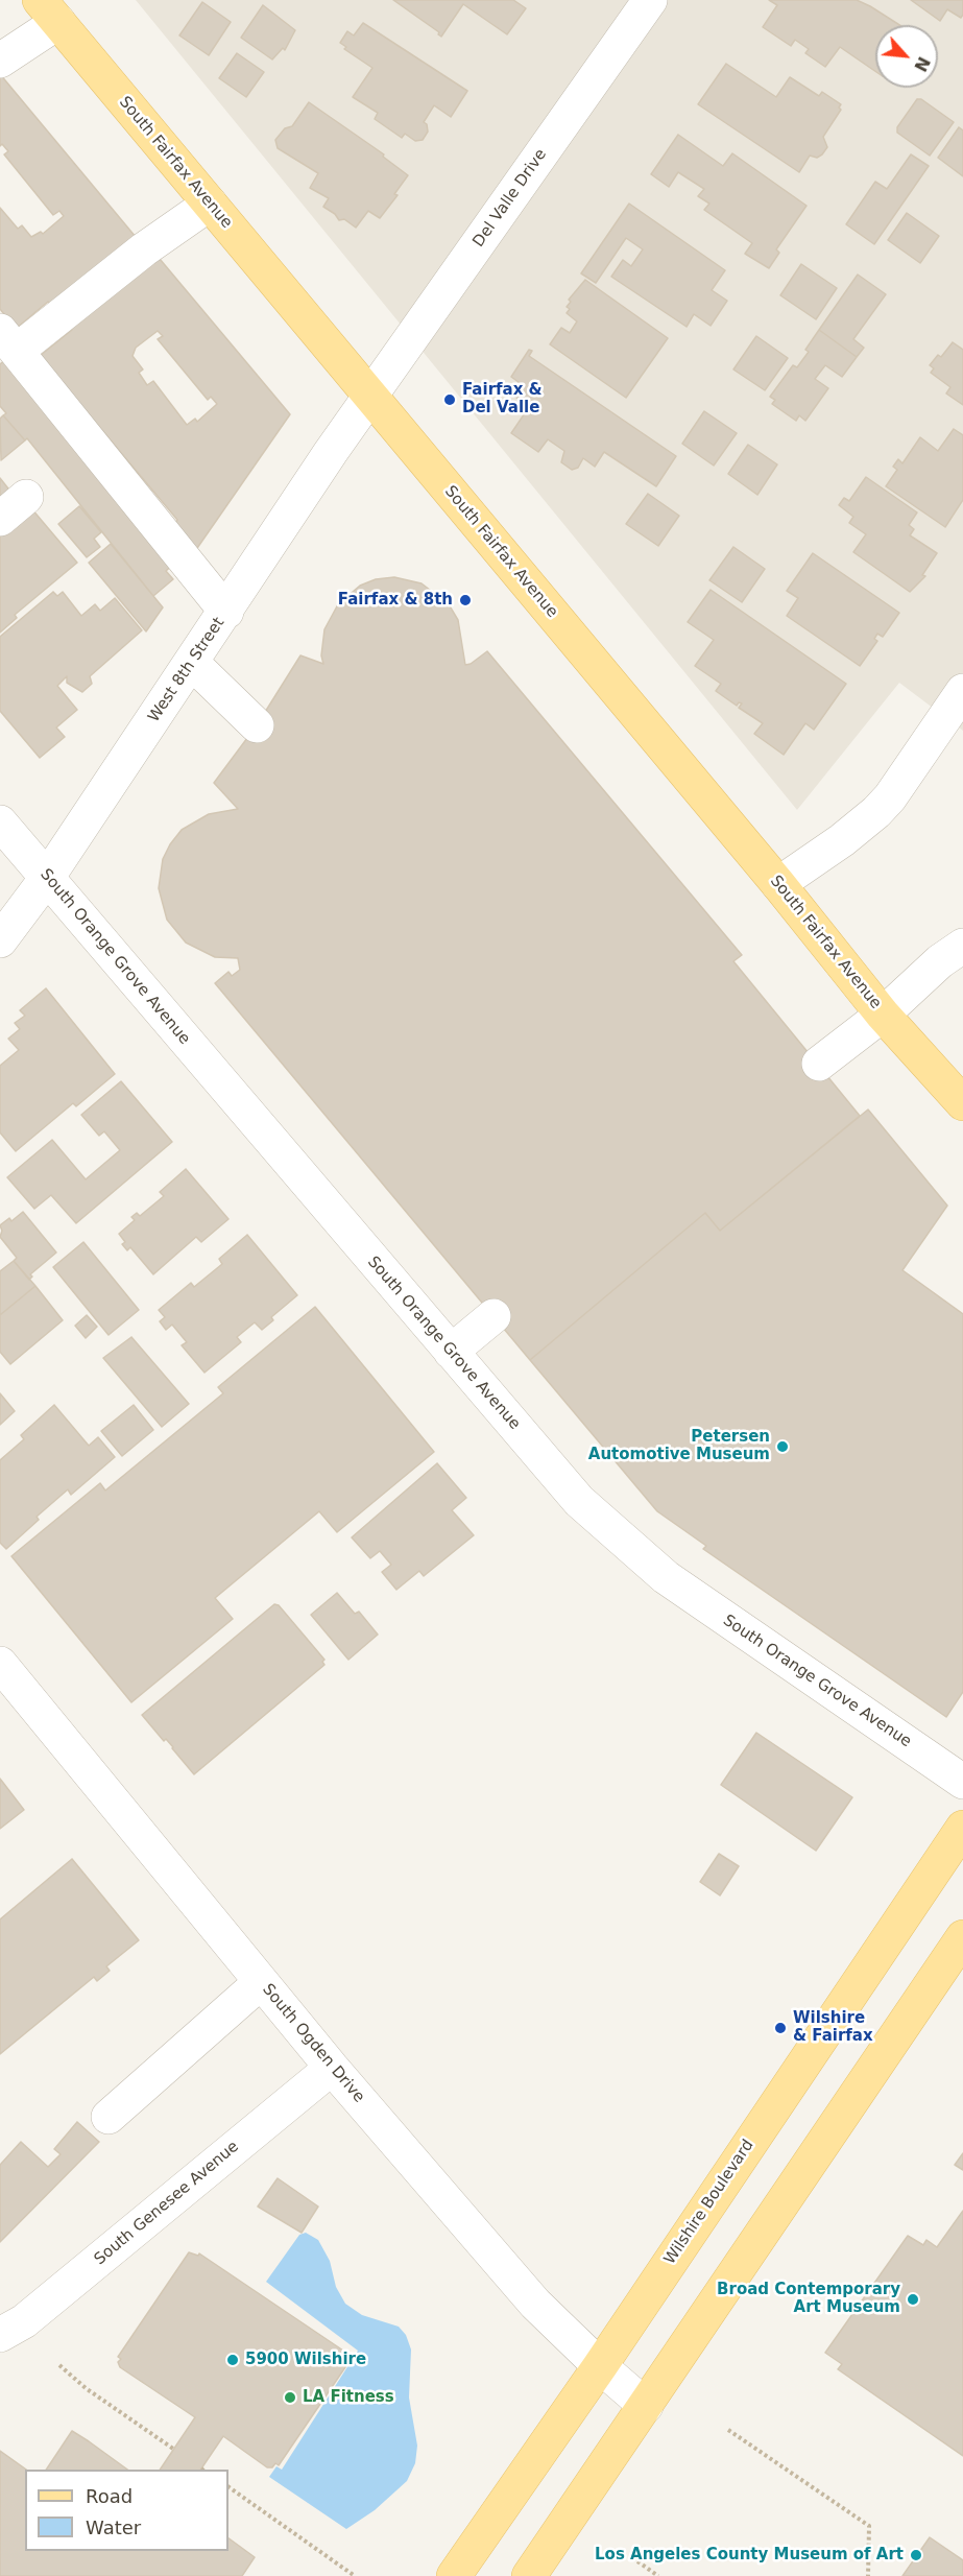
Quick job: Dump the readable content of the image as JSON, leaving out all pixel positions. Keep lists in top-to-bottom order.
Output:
{
  "streets": {
    "main road": ["South Fairfax Avenue", "Wilshire Boulevard"],
    "street": [
      "Del Valle Drive",
      "West 8th Street",
      "South Orange Grove Avenue",
      "South Ogden Drive",
      "South Genesee Avenue"
    ]
  },
  "crossings": [
    ["South Fairfax Avenue", "Del Valle Drive"],
    ["South Fairfax Avenue", "West 8th Street"],
    ["Del Valle Drive", "West 8th Street"],
    ["West 8th Street", "South Orange Grove Avenue"],
    ["South Ogden Drive", "Wilshire Boulevard"],
    ["South Ogden Drive", "South Genesee Avenue"]
  ],
  "places": [
    "Fairfax & Del Valle",
    "Fairfax & 8th",
    "Petersen Automotive Museum",
    "Wilshire & Fairfax",
    "Broad Contemporary Art Museum",
    "5900 Wilshire",
    "LA Fitness",
    "Los Angeles County Museum of Art"
  ],
  "legend": ["Road", "Water"],
  "north": "bottom right"
}
